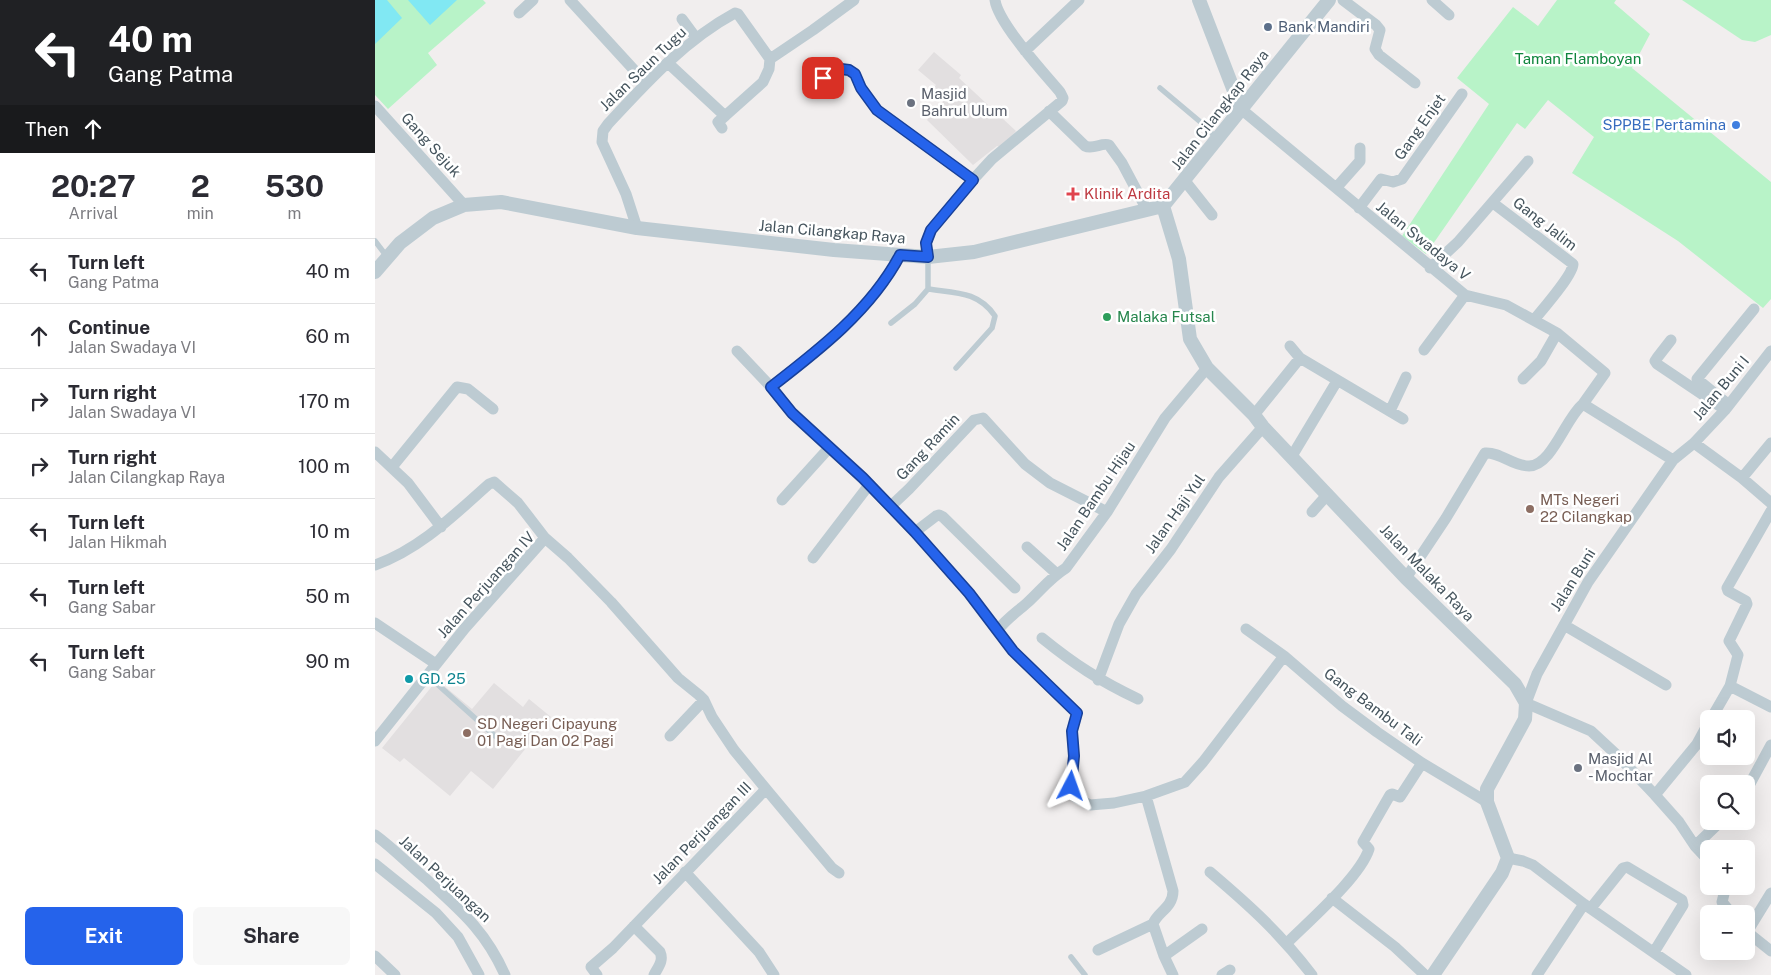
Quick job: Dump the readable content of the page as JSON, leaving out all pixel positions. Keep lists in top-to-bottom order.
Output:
{
  "streets": {
    "street": [
      "Jalan Saun Tugu",
      "Jalan Cilangkap Raya",
      "Gang Enjet",
      "Gang Sejuk",
      "Gang Jalim",
      "Jalan Swadaya V",
      "Jalan Buni I",
      "Gang Ramin",
      "Jalan Bambu Hijau",
      "Jalan Haji Yul",
      "Jalan Malaka Raya",
      "Jalan Buni",
      "Jalan Perjuangan IV",
      "Gang Bambu Tali",
      "Jalan Perjuangan III",
      "Jalan Perjuangan"
    ]
  },
  "crossings": [
    ["Jalan Saun Tugu", "Jalan Cilangkap Raya"],
    ["Jalan Cilangkap Raya", "Gang Sejuk"],
    ["Jalan Cilangkap Raya", "Jalan Swadaya V"],
    ["Jalan Cilangkap Raya", "Jalan Malaka Raya"],
    ["Gang Enjet", "Jalan Swadaya V"],
    ["Gang Jalim", "Jalan Swadaya V"],
    ["Jalan Buni I", "Jalan Buni"],
    ["Gang Ramin", "Jalan Bambu Hijau"],
    ["Jalan Bambu Hijau", "Jalan Malaka Raya"],
    ["Jalan Haji Yul", "Jalan Malaka Raya"],
    ["Jalan Malaka Raya", "Jalan Buni"],
    ["Jalan Perjuangan IV", "Jalan Perjuangan III"]
  ],
  "parks": ["Taman Flamboyan"],
  "places": {
    "other": [
      "Bank Mandiri",
      "Masjid Bahrul Ulum",
      "SPPBE Pertamina",
      "Malaka Futsal",
      "MTs Negeri 22 Cilangkap",
      "GD. 25",
      "SD Negeri Cipayung 01 Pagi Dan 02 Pagi",
      "Masjid Al - Mochtar"
    ],
    "health": ["Klinik Ardita"]
  },
  "page": {
    "turn": ["40 m", "Gang Patma"],
    "then": "Then",
    "eta": [
      "20:27",
      "Arrival",
      "2",
      "min",
      "530",
      "m"
    ],
    "list": [
      {
        "name": "Turn left",
        "note": "Gang Patma",
        "value": "40 m"
      },
      {
        "name": "Continue",
        "note": "Jalan Swadaya VI",
        "value": "60 m"
      },
      {
        "name": "Turn right",
        "note": "Jalan Swadaya VI",
        "value": "170 m"
      },
      {
        "name": "Turn right",
        "note": "Jalan Cilangkap Raya",
        "value": "100 m"
      },
      {
        "name": "Turn left",
        "note": "Jalan Hikmah",
        "value": "10 m"
      },
      {
        "name": "Turn left",
        "note": "Gang Sabar",
        "value": "50 m"
      },
      {
        "name": "Turn left",
        "note": "Gang Sabar",
        "value": "90 m"
      }
    ],
    "map_buttons": ["+", "−"],
    "buttons": ["Exit", "Share"]
  }
}
